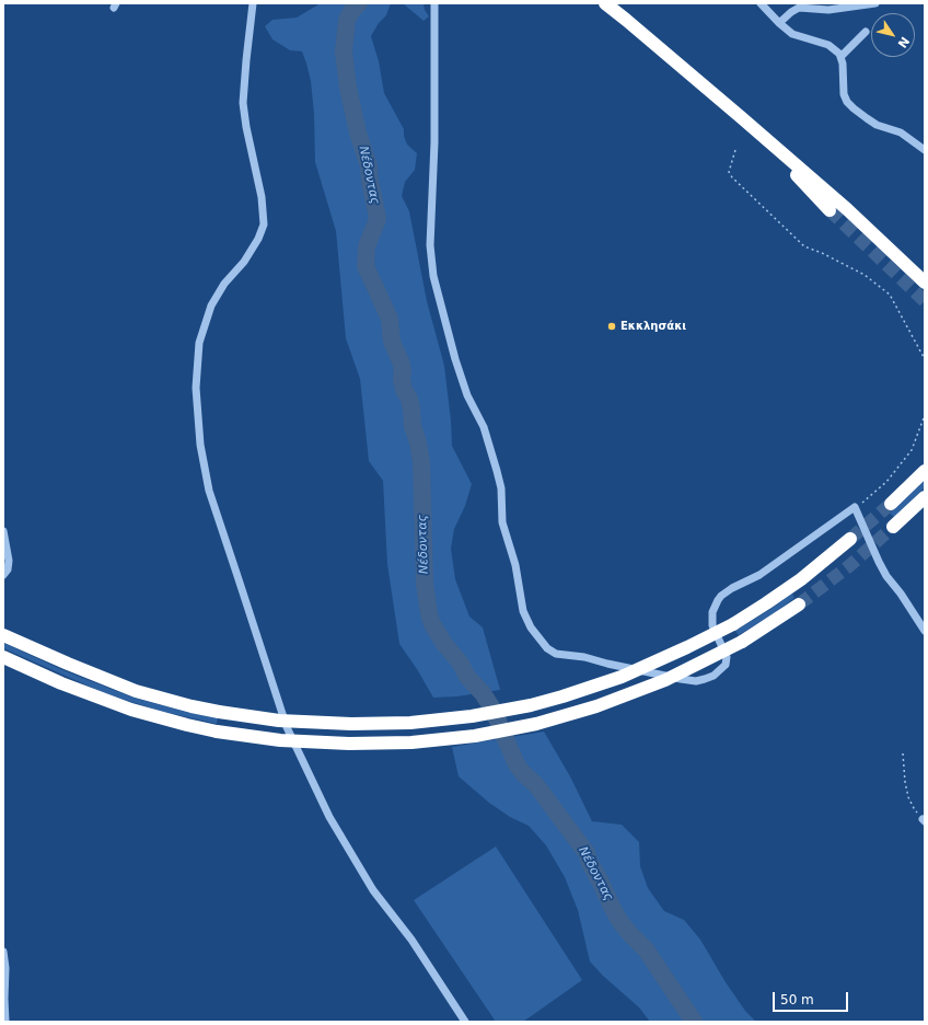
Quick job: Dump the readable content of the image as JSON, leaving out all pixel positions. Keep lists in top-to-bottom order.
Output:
{
  "water": ["Νέδoντας"],
  "places": ["Εκκλησάκι"],
  "scale_bar": "50 m",
  "north": "bottom right"
}
